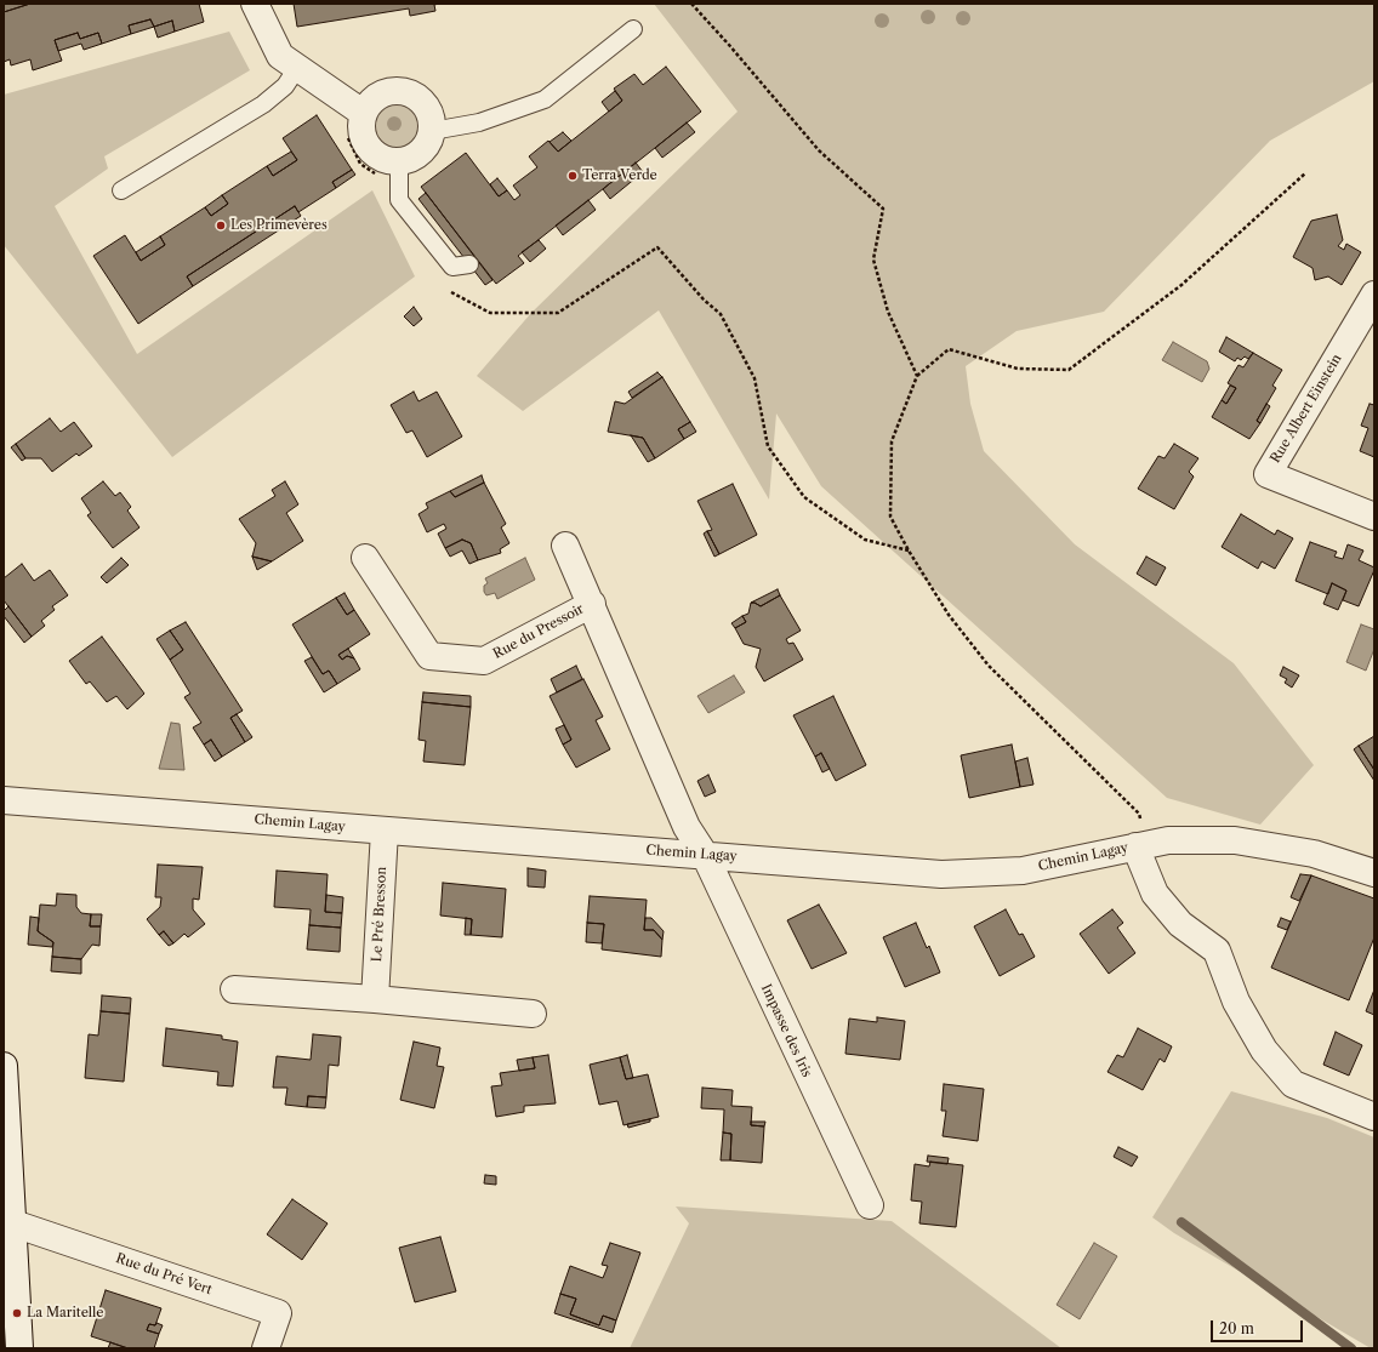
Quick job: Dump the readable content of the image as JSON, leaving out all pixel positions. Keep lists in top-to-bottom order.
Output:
{
  "streets": {
    "street": [
      "Rue Albert Einstein",
      "Rue du Pressoir",
      "Chemin Lagay",
      "Le Pré Bresson",
      "Impasse des Iris",
      "Rue du Pré Vert"
    ]
  },
  "crossings": [
    ["Rue du Pressoir", "Chemin Lagay"],
    ["Rue du Pressoir", "Impasse des Iris"],
    ["Chemin Lagay", "Le Pré Bresson"],
    ["Chemin Lagay", "Impasse des Iris"]
  ],
  "places": ["Terra Verde", "Les Primevères", "La Maritelle"],
  "scale_bar": "20 m"
}
